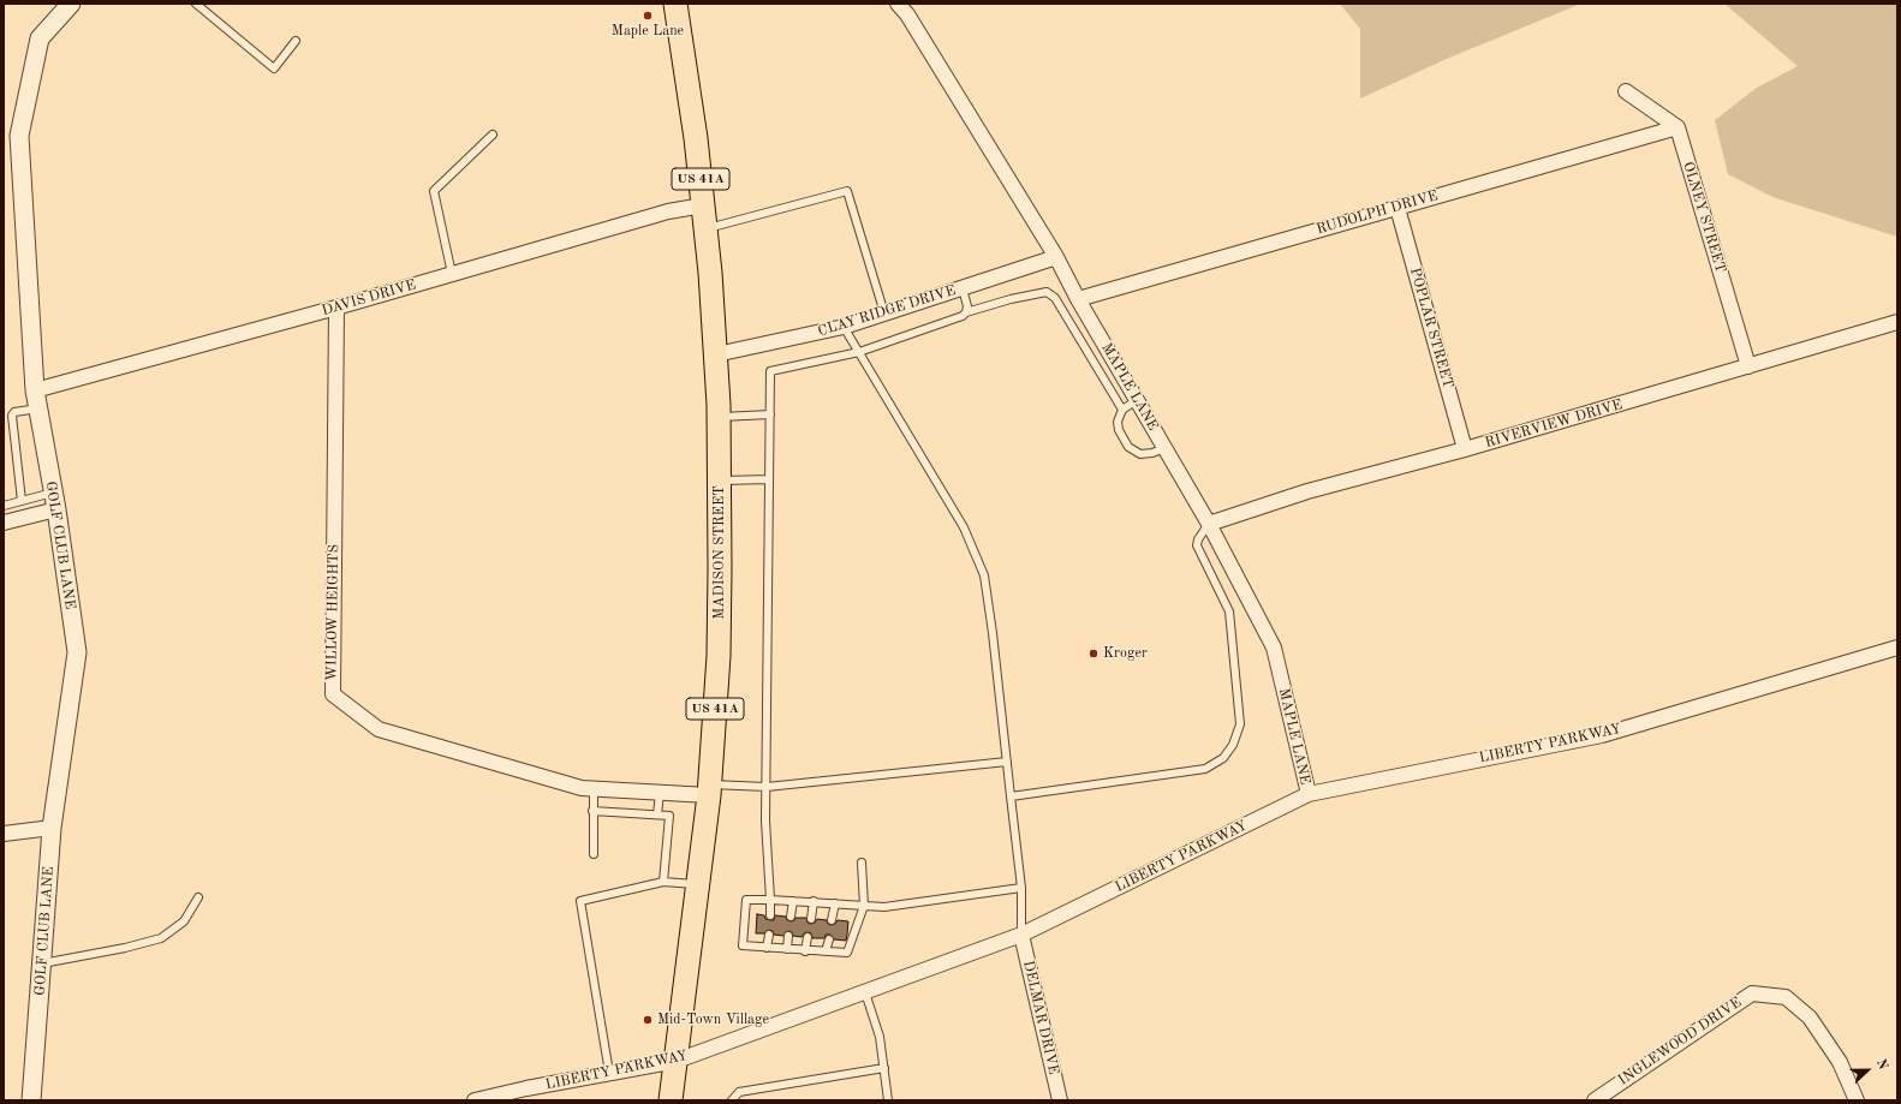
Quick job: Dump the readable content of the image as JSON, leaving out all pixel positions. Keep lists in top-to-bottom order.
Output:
{
  "streets": {
    "main road": ["US 41A", "MADISON STREET"],
    "street": [
      "RUDOLPH DRIVE",
      "OLNEY STREET",
      "DAVIS DRIVE",
      "CLAY RIDGE DRIVE",
      "POPLAR STREET",
      "MAPLE LANE",
      "RIVERVIEW DRIVE",
      "GOLF CLUB LANE",
      "WILLOW HEIGHTS",
      "LIBERTY PARKWAY",
      "DELMAR DRIVE",
      "INGLEWOOD DRIVE"
    ]
  },
  "crossings": [
    ["RUDOLPH DRIVE", "OLNEY STREET"],
    ["RUDOLPH DRIVE", "POPLAR STREET"],
    ["RUDOLPH DRIVE", "MAPLE LANE"],
    ["OLNEY STREET", "RIVERVIEW DRIVE"],
    ["DAVIS DRIVE", "GOLF CLUB LANE"],
    ["DAVIS DRIVE", "MADISON STREET"],
    ["DAVIS DRIVE", "WILLOW HEIGHTS"],
    ["CLAY RIDGE DRIVE", "MAPLE LANE"],
    ["CLAY RIDGE DRIVE", "MADISON STREET"],
    ["POPLAR STREET", "RIVERVIEW DRIVE"],
    ["MAPLE LANE", "RIVERVIEW DRIVE"],
    ["MAPLE LANE", "LIBERTY PARKWAY"],
    ["MADISON STREET", "WILLOW HEIGHTS"],
    ["MADISON STREET", "LIBERTY PARKWAY"],
    ["LIBERTY PARKWAY", "DELMAR DRIVE"]
  ],
  "places": ["Maple Lane", "Kroger", "Mid-Town Village"],
  "north": "right"
}
